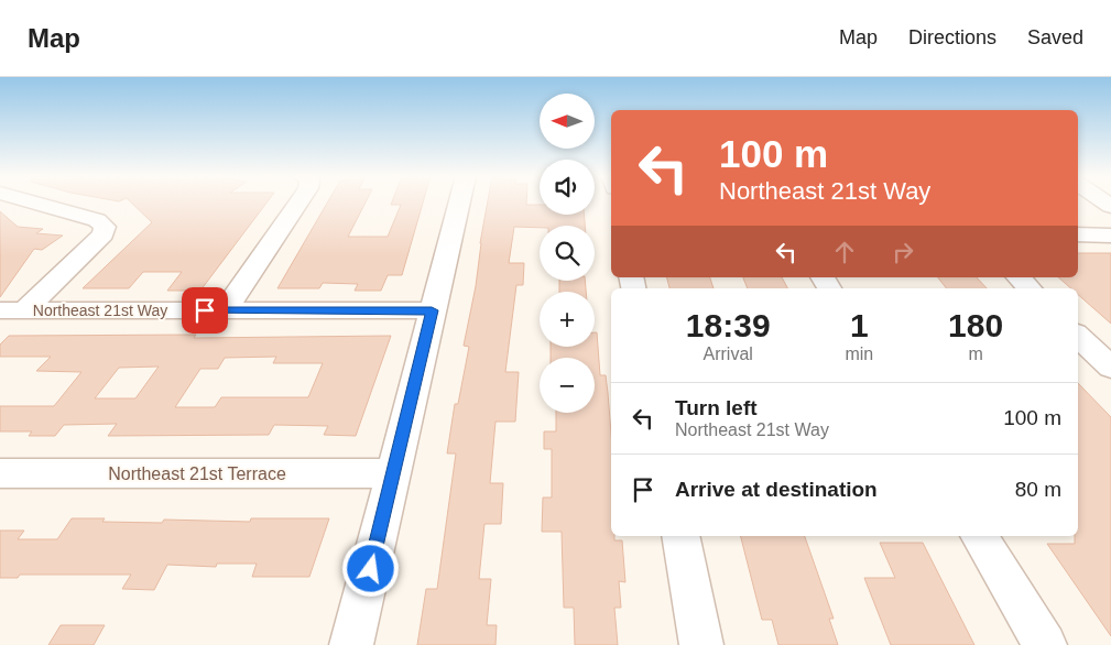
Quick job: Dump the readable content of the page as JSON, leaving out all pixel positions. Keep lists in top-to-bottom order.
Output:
{
  "streets": {
    "street": ["Northeast 21st Way", "Northeast 21st Terrace"]
  },
  "north": "left",
  "page": {
    "header": "Map",
    "nav": ["Map", "Directions", "Saved"],
    "map_buttons": ["+", "−"],
    "turn": ["100 m", "Northeast 21st Way"],
    "eta": [
      "18:39",
      "Arrival",
      "1",
      "min",
      "180",
      "m"
    ],
    "list": [
      {
        "name": "Turn left",
        "note": "Northeast 21st Way",
        "value": "100 m"
      },
      {
        "name": "Arrive at destination",
        "value": "80 m"
      }
    ]
  }
}
